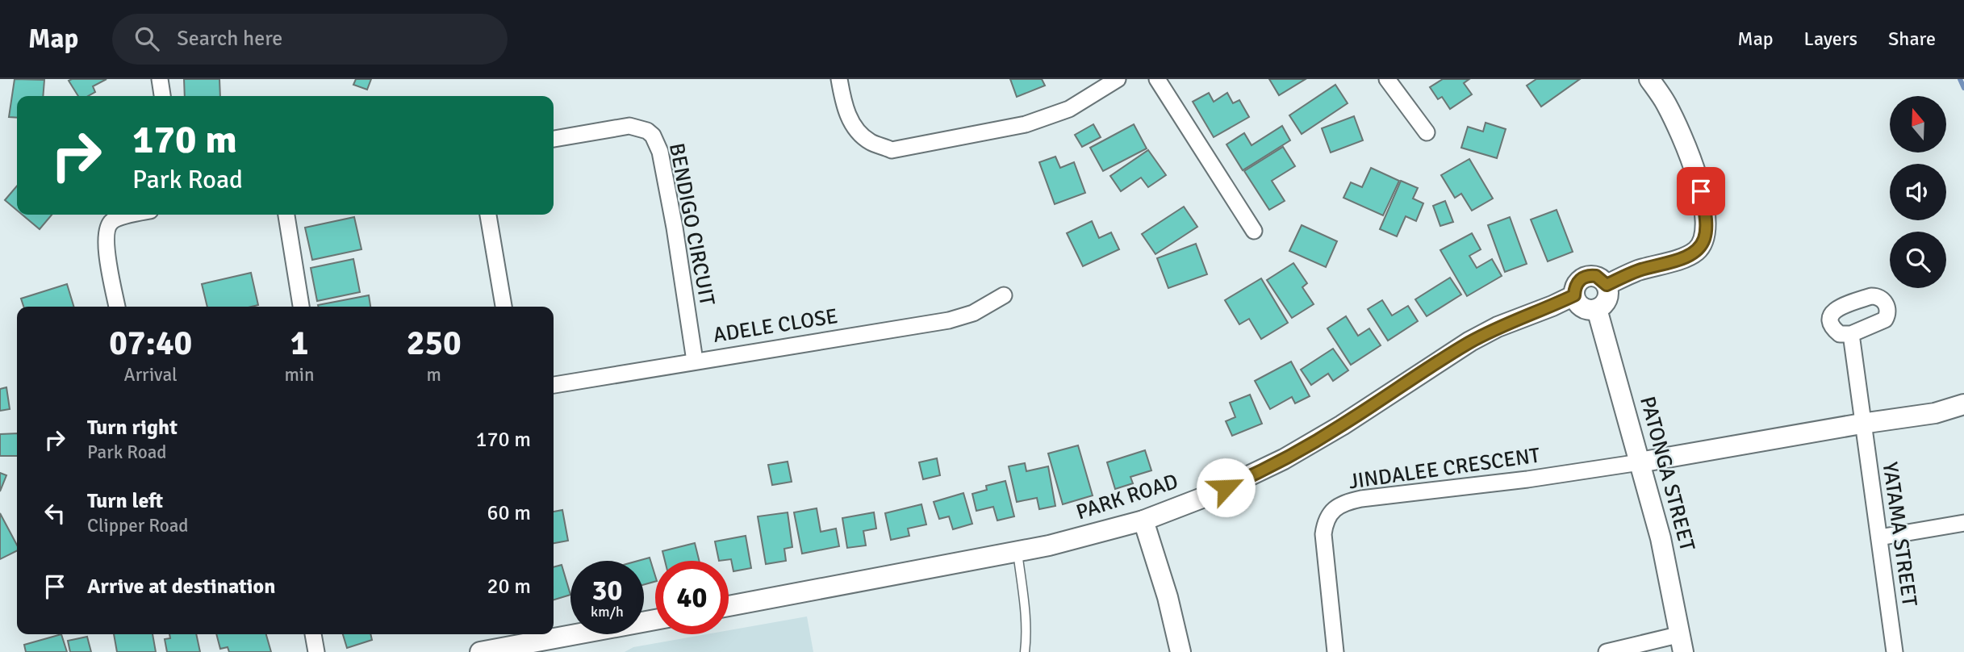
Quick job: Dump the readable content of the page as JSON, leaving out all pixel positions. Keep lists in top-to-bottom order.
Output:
{
  "streets": {
    "street": [
      "BENDIGO CIRCUIT",
      "ADELE CLOSE",
      "JINDALEE CRESCENT",
      "PATONGA STREET",
      "PARK ROAD",
      "YATAMA STREET"
    ]
  },
  "crossings": [
    ["BENDIGO CIRCUIT", "ADELE CLOSE"],
    ["JINDALEE CRESCENT", "PATONGA STREET"],
    ["PATONGA STREET", "PARK ROAD"]
  ],
  "north": "top",
  "page": {
    "header": "Map",
    "search": "Search here",
    "nav": ["Map", "Layers", "Share"],
    "turn": ["170 m", "Park Road"],
    "eta": [
      "07:40",
      "Arrival",
      "1",
      "min",
      "250",
      "m"
    ],
    "list": [
      {
        "name": "Turn right",
        "note": "Park Road",
        "value": "170 m"
      },
      {
        "name": "Turn left",
        "note": "Clipper Road",
        "value": "60 m"
      },
      {
        "name": "Arrive at destination",
        "value": "20 m"
      }
    ],
    "speed": "30 km/h",
    "limit": "40"
  }
}
